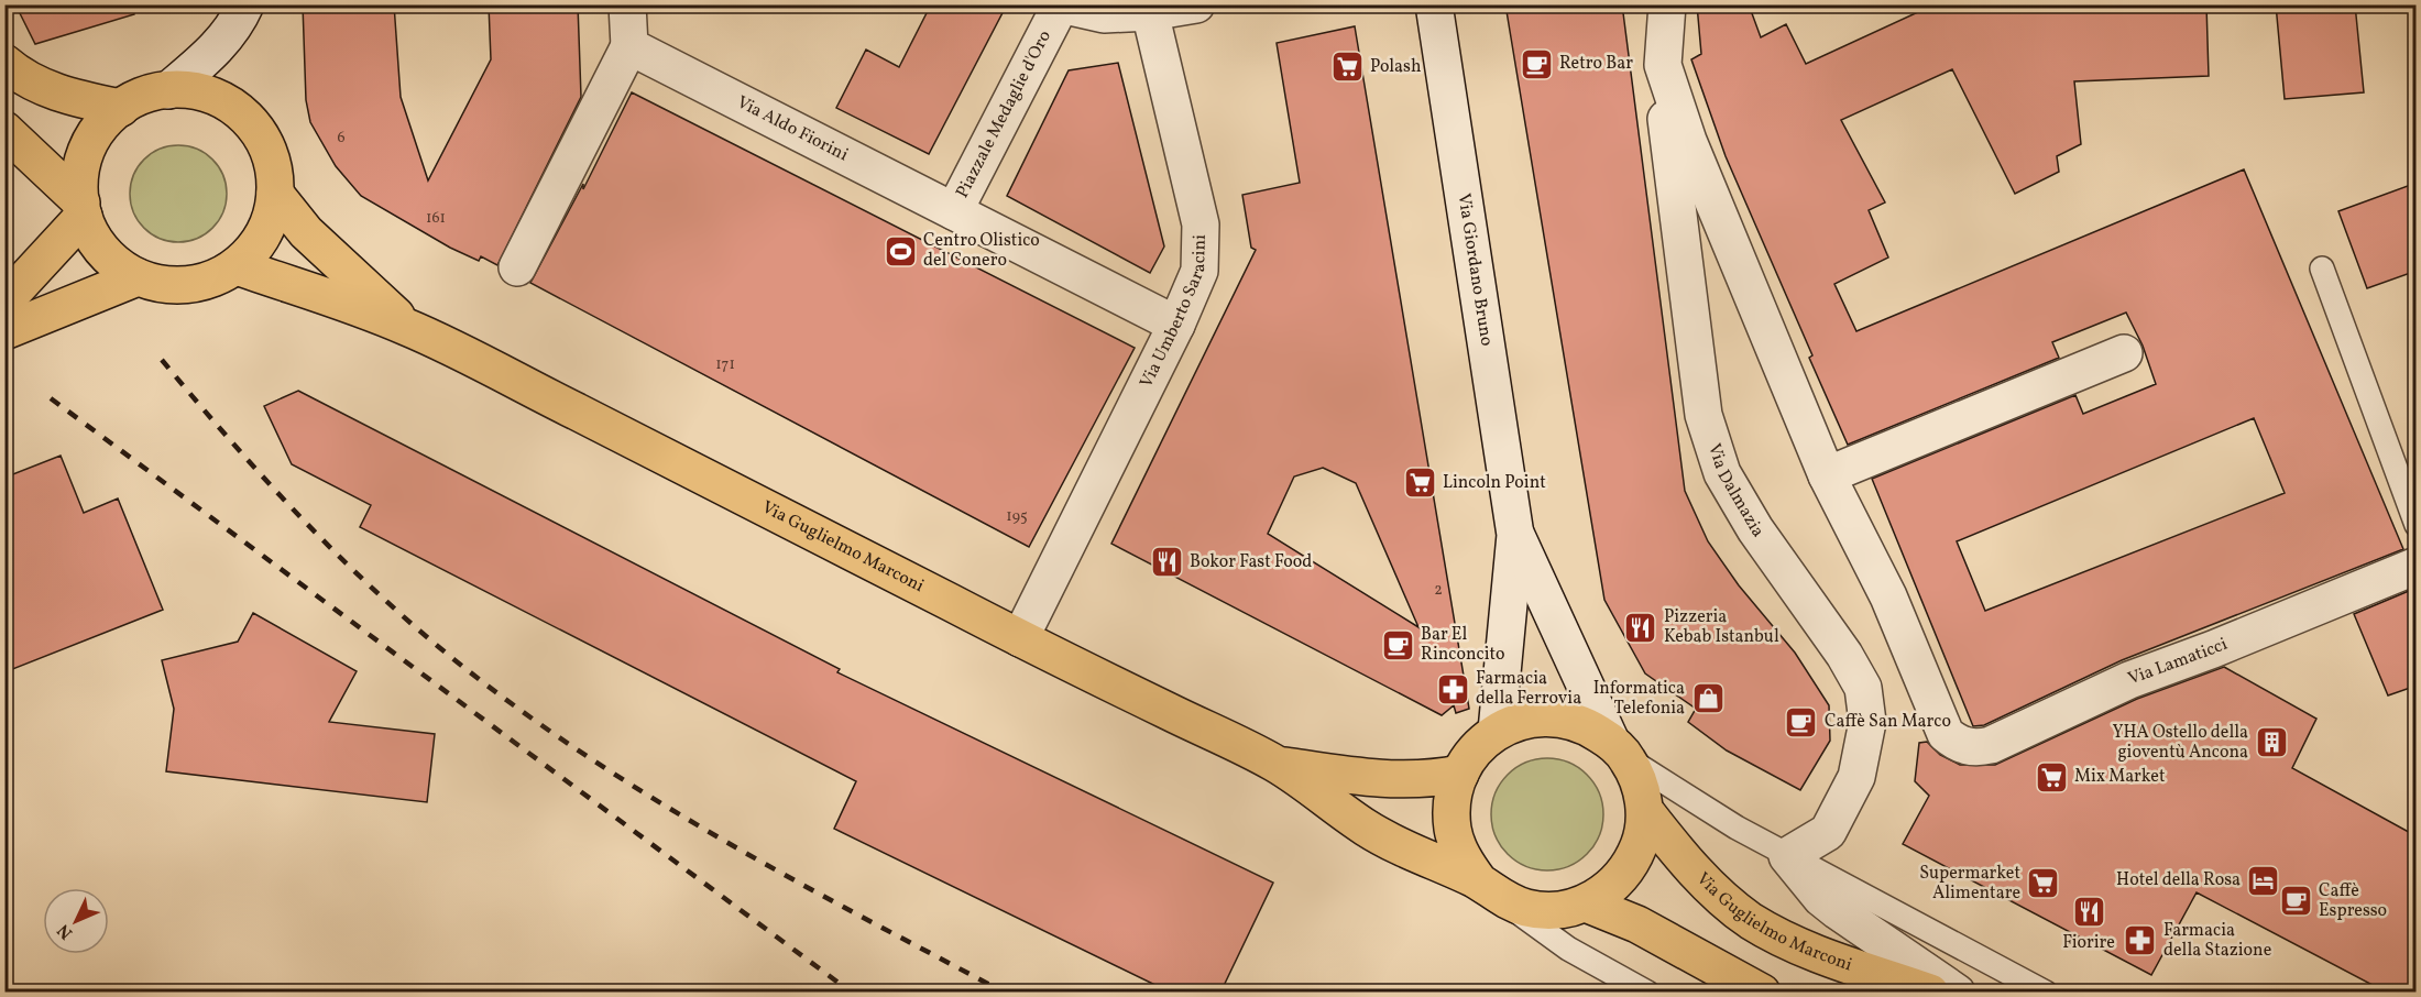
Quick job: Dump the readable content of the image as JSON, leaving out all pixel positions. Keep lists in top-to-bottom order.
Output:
{
  "streets": {
    "main road": ["Via Guglielmo Marconi"],
    "street": [
      "Piazzale Medaglie d'Oro",
      "Via Aldo Fiorini",
      "Via Giordano Bruno",
      "Via Umberto Saracini",
      "Via Dalmazia",
      "Via Lamaticci"
    ]
  },
  "crossings": [
    ["Piazzale Medaglie d'Oro", "Via Aldo Fiorini"],
    ["Piazzale Medaglie d'Oro", "Via Umberto Saracini"],
    ["Via Giordano Bruno", "Via Guglielmo Marconi"],
    ["Via Umberto Saracini", "Via Guglielmo Marconi"],
    ["Via Dalmazia", "Via Guglielmo Marconi"],
    ["Via Dalmazia", "Via Lamaticci"]
  ],
  "places": {
    "cafe": [
      "Retro Bar",
      "Bar El Rinconcito",
      "Caffè San Marco",
      "Caffè Espresso"
    ],
    "supermarket": [
      "Polash",
      "Lincoln Point",
      "Mix Market",
      "Supermarket Alimentare"
    ],
    "sports": ["Centro Olistico del Conero"],
    "restaurant": ["Bokor Fast Food", "Pizzeria Kebab Istanbul", "Fiorire"],
    "pharmacy": ["Farmacia della Ferrovia", "Farmacia della Stazione"],
    "shop": ["Informatica Telefonia"],
    "building": ["YHA Ostello della gioventù Ancona"],
    "hotel": ["Hotel della Rosa"]
  },
  "house_numbers": [
    "6",
    "161",
    "171",
    "195",
    "2"
  ],
  "north": "bottom left"
}
